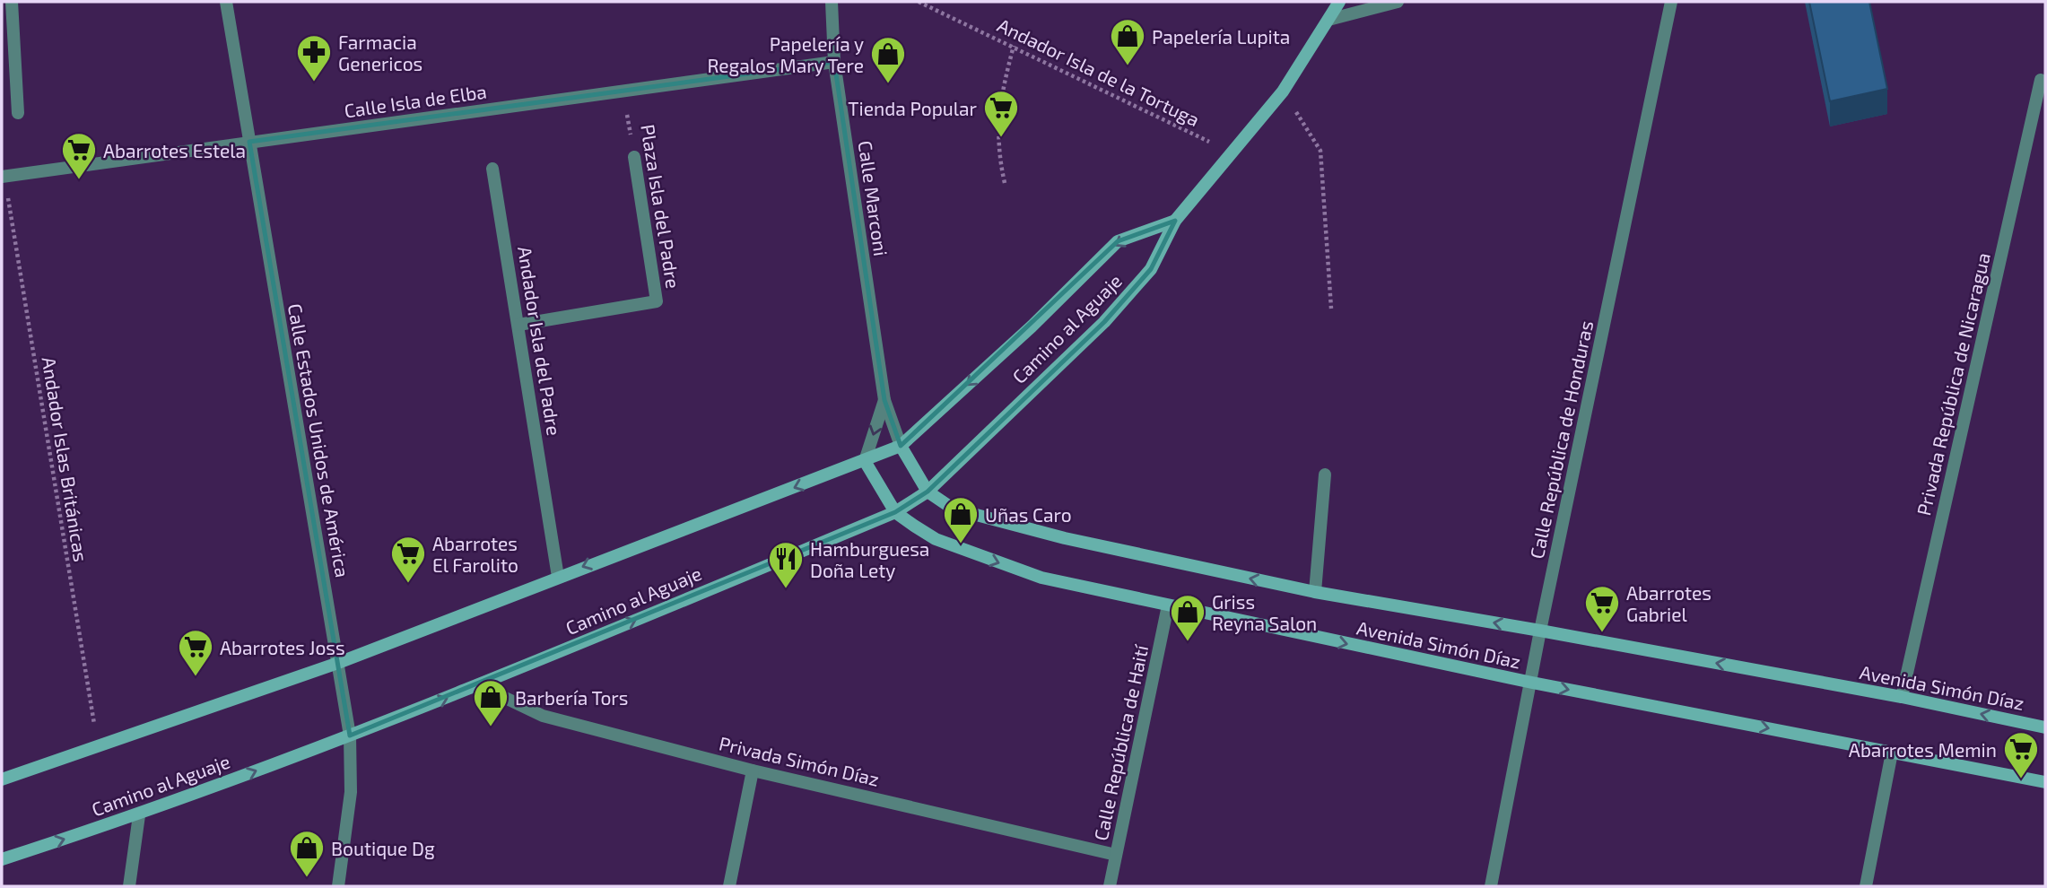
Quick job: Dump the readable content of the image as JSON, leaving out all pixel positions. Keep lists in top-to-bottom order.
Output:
{
  "streets": {
    "main road": ["Camino al Aguaje", "Avenida Simón Díaz"],
    "street": [
      "Calle Isla de Elba",
      "Calle Marconi",
      "Plaza Isla del Padre",
      "Andador Isla del Padre",
      "Privada República de Nicaragua",
      "Calle República de Honduras",
      "Calle Estados Unidos de América",
      "Calle República de Haití",
      "Privada Simón Díaz"
    ],
    "path": ["Andador Isla de la Tortuga", "Andador Islas Británicas"]
  },
  "crossings": [
    ["Andador Isla de la Tortuga", "Camino al Aguaje"],
    ["Calle Isla de Elba", "Calle Marconi"],
    ["Calle Isla de Elba", "Plaza Isla del Padre"],
    ["Calle Isla de Elba", "Calle Estados Unidos de América"],
    ["Calle Isla de Elba", "Andador Islas Británicas"],
    ["Calle Marconi", "Camino al Aguaje"],
    ["Calle Marconi", "Avenida Simón Díaz"],
    ["Plaza Isla del Padre", "Andador Isla del Padre"],
    ["Camino al Aguaje", "Andador Isla del Padre"],
    ["Camino al Aguaje", "Calle Estados Unidos de América"],
    ["Camino al Aguaje", "Andador Islas Británicas"],
    ["Camino al Aguaje", "Avenida Simón Díaz"],
    ["Camino al Aguaje", "Privada Simón Díaz"],
    ["Privada República de Nicaragua", "Avenida Simón Díaz"],
    ["Calle República de Honduras", "Avenida Simón Díaz"],
    ["Avenida Simón Díaz", "Calle República de Haití"],
    ["Calle República de Haití", "Privada Simón Díaz"]
  ],
  "places": {
    "shop": [
      "Papelería Lupita",
      "Papelería y Regalos Mary Tere",
      "Uñas Caro",
      "Griss Reyna Salon",
      "Barbería Tors",
      "Boutique Dg"
    ],
    "pharmacy": ["Farmacia Genericos"],
    "supermarket": [
      "Tienda Popular",
      "Abarrotes Estela",
      "Abarrotes El Farolito",
      "Abarrotes Gabriel",
      "Abarrotes Joss",
      "Abarrotes Memin"
    ],
    "restaurant": ["Hamburguesa Doña Lety"]
  }
}
